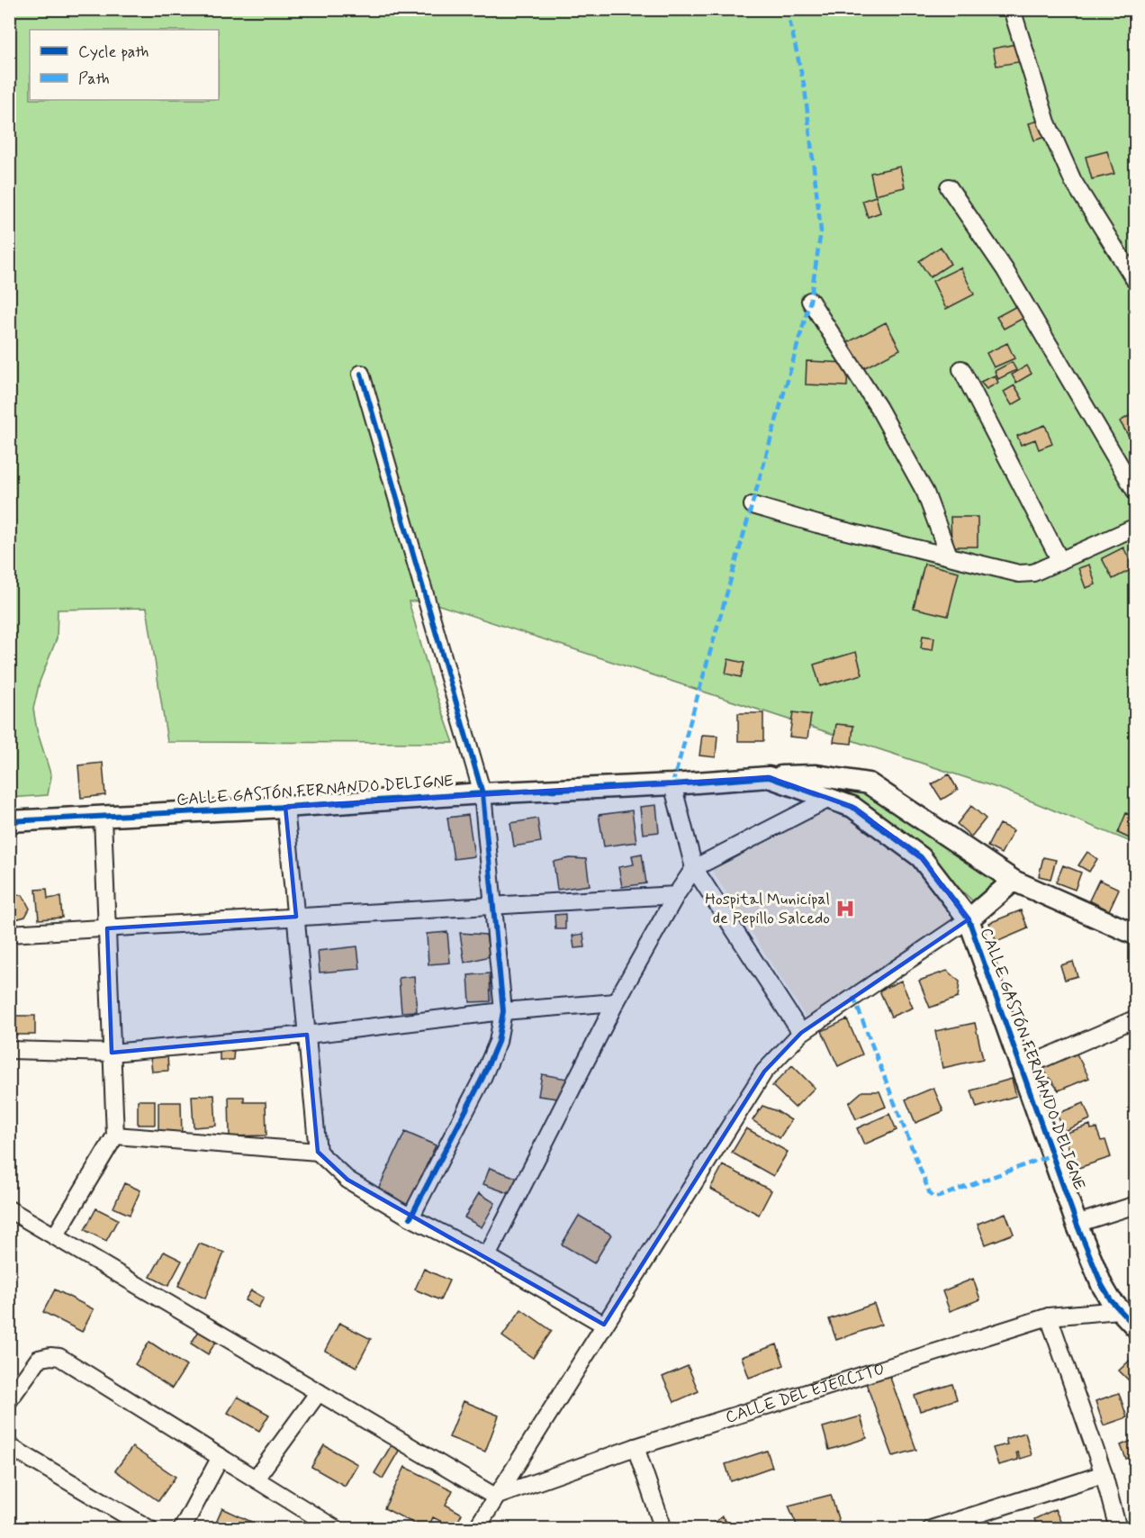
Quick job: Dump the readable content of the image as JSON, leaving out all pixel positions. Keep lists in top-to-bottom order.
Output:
{
  "streets": {
    "street": ["CALLE GASTÓN FERNANDO DELIGNE", "CALLE DEL EJÉRCITO"]
  },
  "crossings": [
    ["CALLE GASTÓN FERNANDO DELIGNE", "CALLE DEL EJÉRCITO"]
  ],
  "places": {
    "hospital": ["Hospital Municipal de Pepillo Salcedo"]
  },
  "legend": ["Cycle path", "Path"]
}
